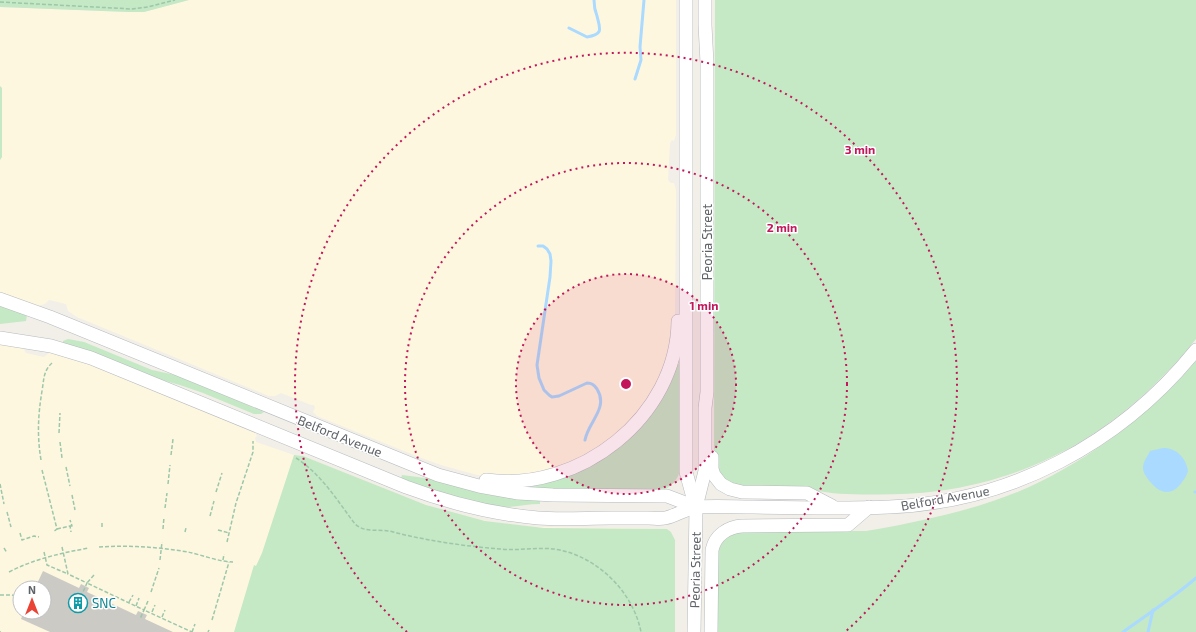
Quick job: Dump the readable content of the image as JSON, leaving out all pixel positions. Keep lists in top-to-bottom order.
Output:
{
  "streets": {
    "main road": ["Peoria Street", "Belford Avenue"]
  },
  "crossings": [
    ["Peoria Street", "Belford Avenue"]
  ],
  "places": {
    "building": ["SNC"]
  },
  "north": "top",
  "rings": ["3 min", "2 min", "1 min"]
}
